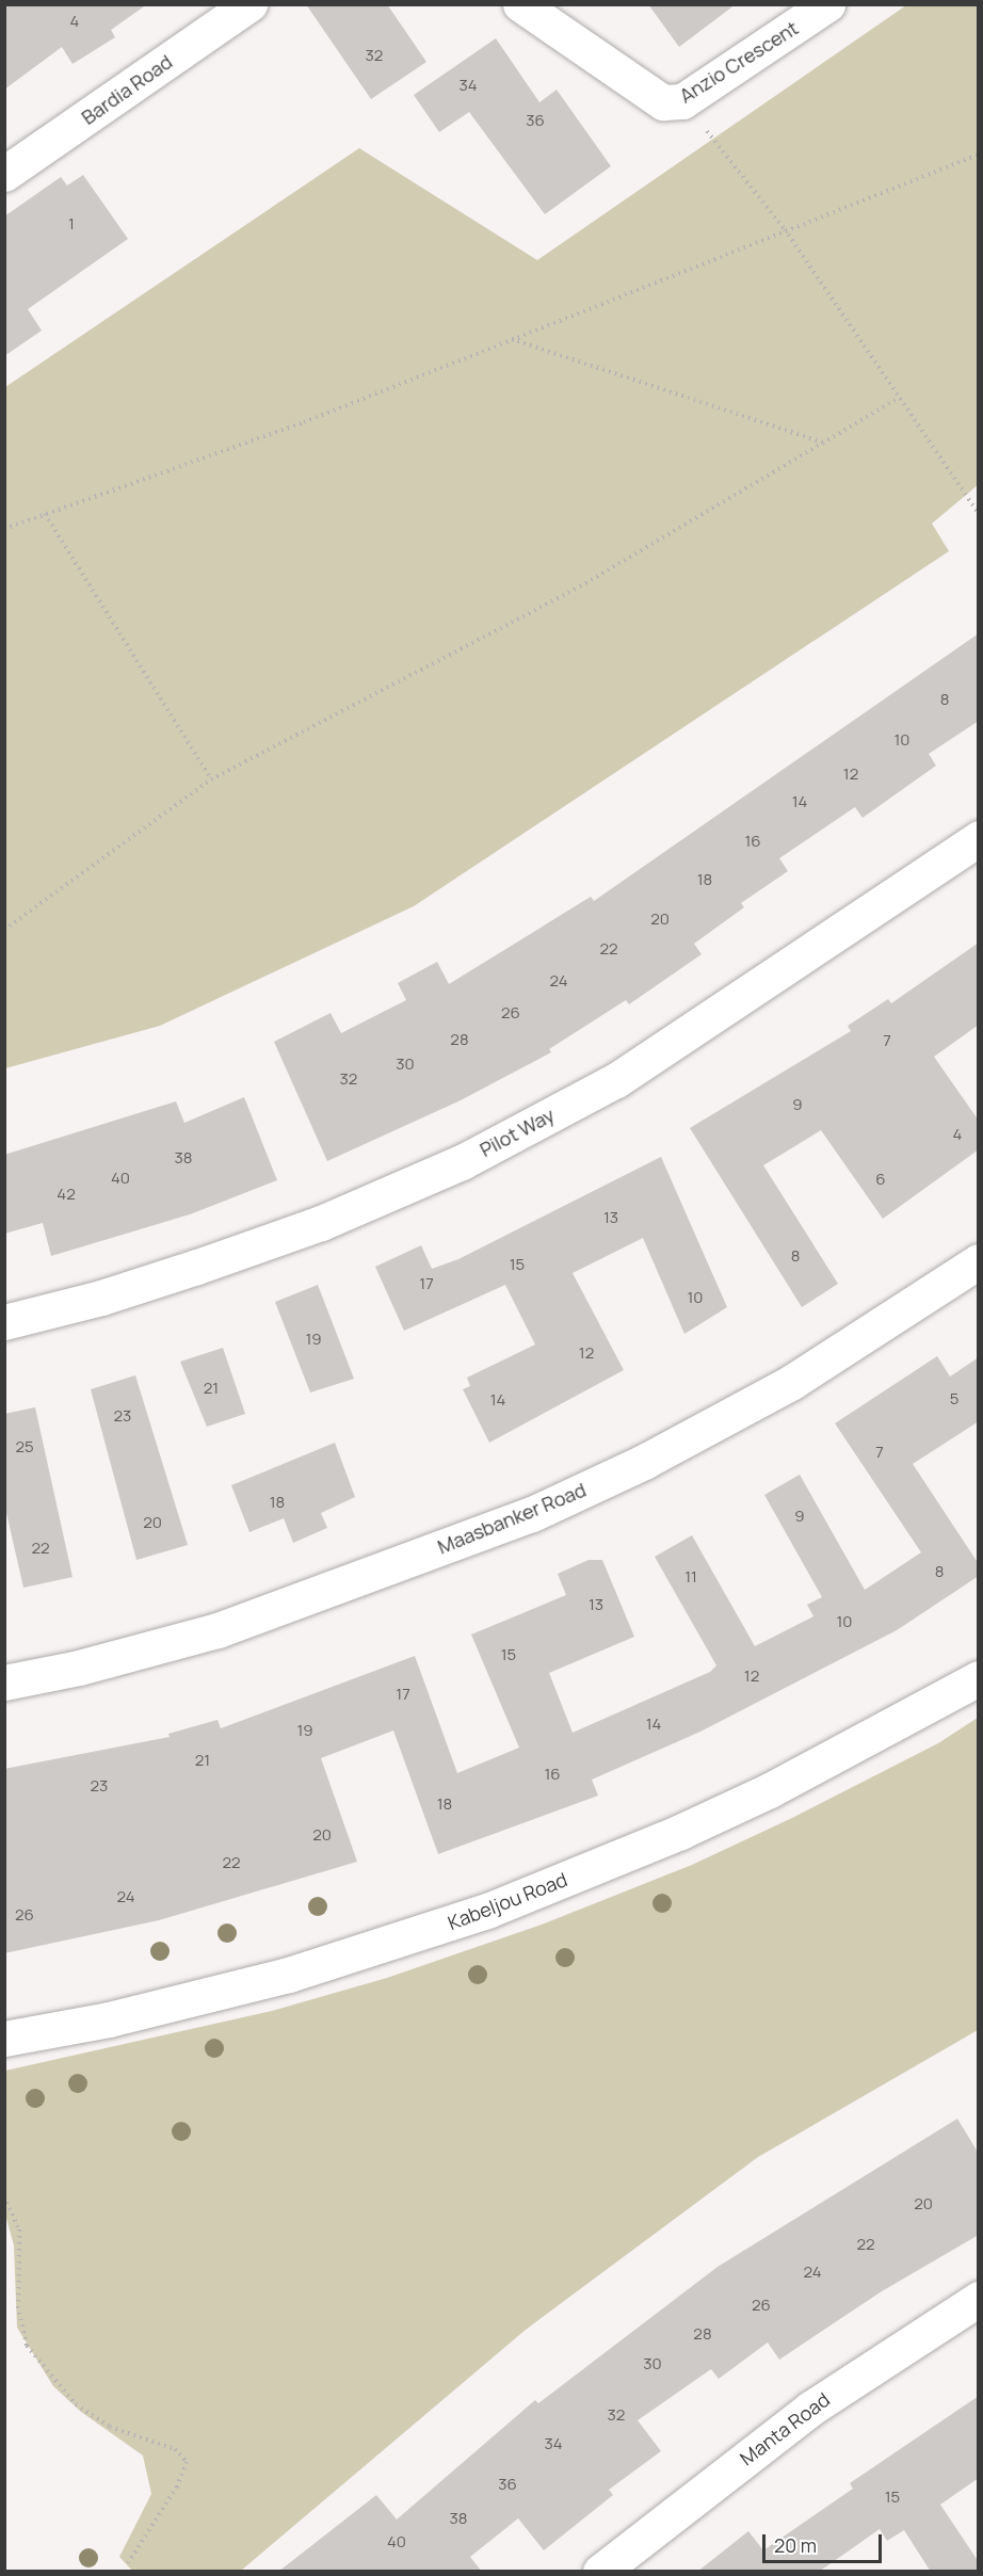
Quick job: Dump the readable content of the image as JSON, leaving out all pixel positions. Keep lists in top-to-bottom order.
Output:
{
  "streets": {
    "street": [
      "Anzio Crescent",
      "Bardia Road",
      "Pilot Way",
      "Maasbanker Road",
      "Kabeljou Road",
      "Manta Road"
    ]
  },
  "house_numbers": [
    "4",
    "32",
    "34",
    "36",
    "1",
    "8",
    "10",
    "12",
    "14",
    "16",
    "18",
    "20",
    "22",
    "24",
    "26",
    "28",
    "7",
    "30",
    "32",
    "9",
    "4",
    "38",
    "40",
    "6",
    "42",
    "13",
    "8",
    "15",
    "17",
    "10",
    "19",
    "12",
    "21",
    "5",
    "14",
    "23",
    "25",
    "7",
    "18",
    "9",
    "20",
    "22",
    "8",
    "11",
    "13",
    "10",
    "15",
    "12",
    "17",
    "14",
    "19",
    "21",
    "16",
    "23",
    "18",
    "20",
    "22",
    "24",
    "26",
    "20",
    "22",
    "24",
    "26",
    "28",
    "30",
    "32",
    "34",
    "36",
    "15",
    "38",
    "40"
  ],
  "scale_bar": "20 m"
}
